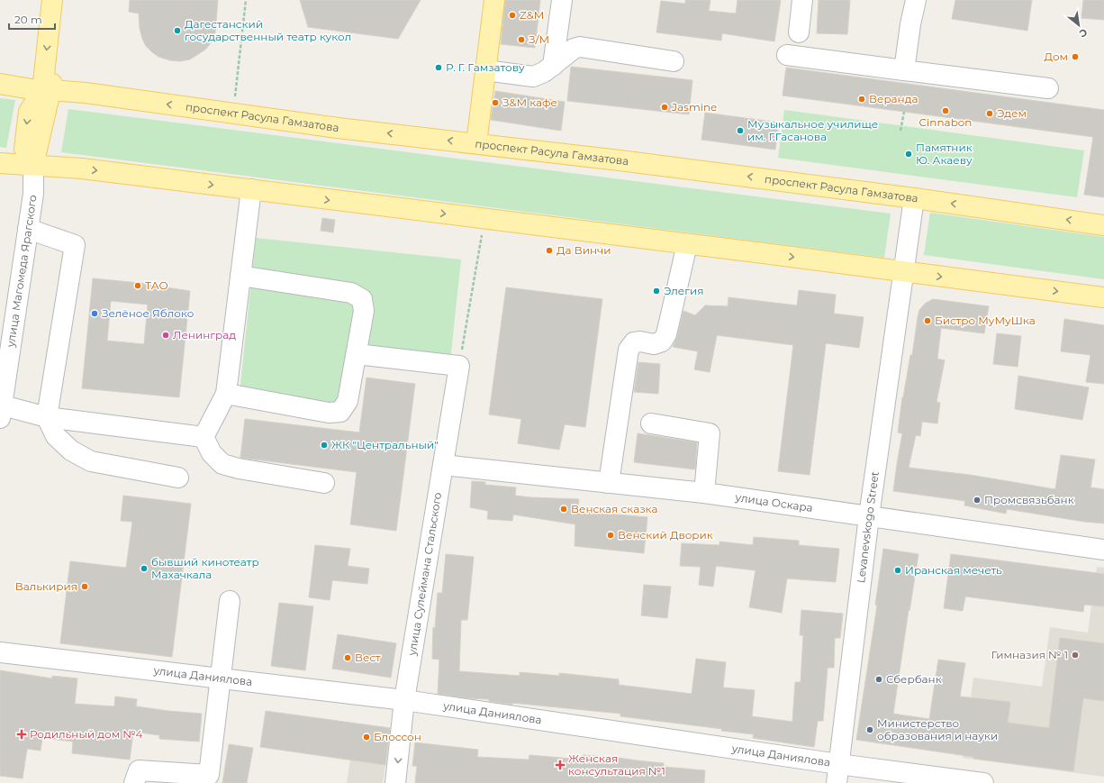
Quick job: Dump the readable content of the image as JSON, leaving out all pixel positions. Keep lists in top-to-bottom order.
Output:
{
  "streets": {
    "main road": ["проспект Расула Гамзатова"],
    "street": [
      "улица Магомеда Ярагского",
      "улица Оскара",
      "Levanevskogo Street",
      "улица Сулеймана Стальского",
      "улица Даниялова"
    ]
  },
  "crossings": [
    ["проспект Расула Гамзатова", "Levanevskogo Street"],
    ["улица Оскара", "Levanevskogo Street"],
    ["улица Оскара", "улица Сулеймана Стальского"],
    ["Levanevskogo Street", "улица Даниялова"],
    ["улица Сулеймана Стальского", "улица Даниялова"]
  ],
  "places": {
    "other": [
      "Z&M",
      "Дагестанский государственный театр кукол",
      "З/М",
      "Дом",
      "Р. Г. Гамзатову",
      "Веранда",
      "З&М кафе",
      "Jasmine",
      "Cinnabon",
      "Эдем",
      "Музыкальное училище им. Г.Гасанова",
      "Памятник Ю. Акаеву",
      "Да Винчи",
      "ТАО",
      "Элегия",
      "Зелёное Яблоко",
      "Бистро МуМуШка",
      "Ленинград",
      "ЖК \"Центральный\"",
      "Промсвязьбанк",
      "Венская сказка",
      "Венский Дворик",
      "бывший кинотеатр Махачкала",
      "Иранская мечеть",
      "Валькирия",
      "Гимназия № 1",
      "Вест",
      "Сбербанк",
      "Министерство образования и науки",
      "Блоссон"
    ],
    "health": ["Родильный дом №4", "Женская консультация №1"]
  },
  "scale_bar": "20 m",
  "north": "bottom right"
}
